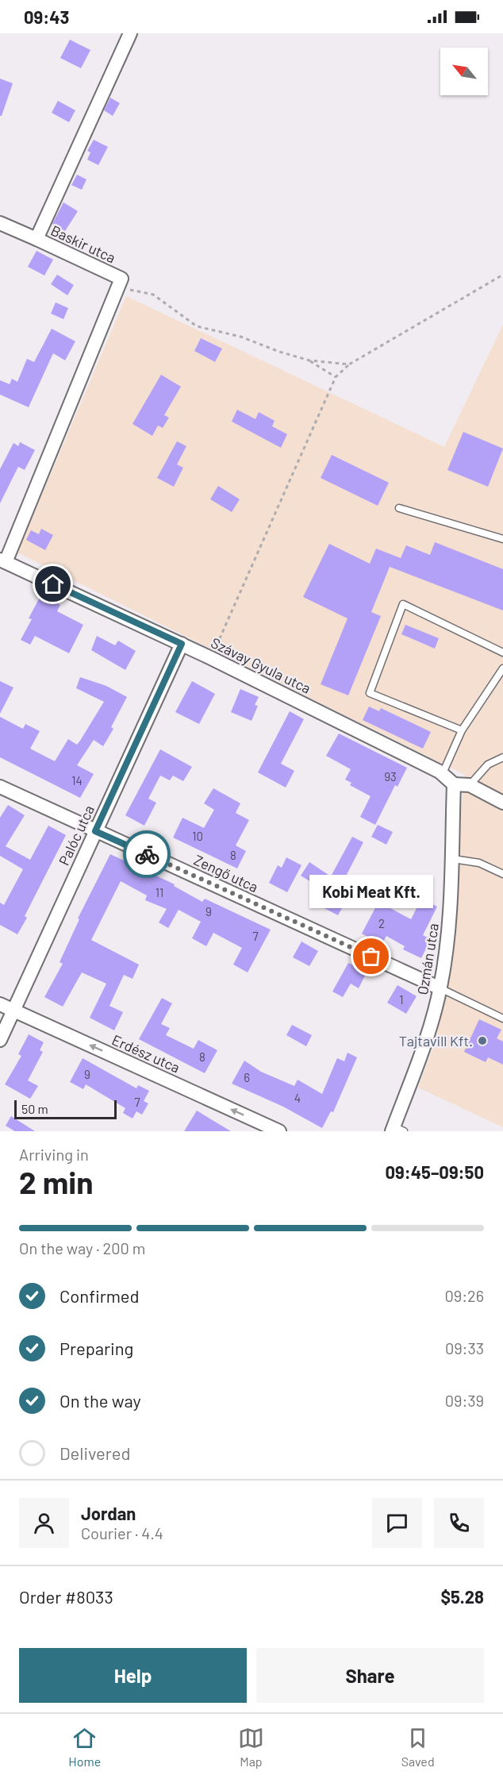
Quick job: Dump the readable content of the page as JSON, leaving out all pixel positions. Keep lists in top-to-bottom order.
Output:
{
  "streets": {
    "street": [
      "Baskir utca",
      "Szávay Gyula utca",
      "Palóc utca",
      "Zengő utca",
      "Ozmán utca",
      "Erdész utca"
    ]
  },
  "crossings": [
    ["Szávay Gyula utca", "Palóc utca"],
    ["Szávay Gyula utca", "Ozmán utca"],
    ["Palóc utca", "Zengő utca"],
    ["Palóc utca", "Erdész utca"],
    ["Zengő utca", "Ozmán utca"]
  ],
  "one_way": ["Erdész utca"],
  "places": ["Kobi Meat Kft.", "Tajtavill Kft."],
  "house_numbers": [
    "93",
    "14",
    "10",
    "8",
    "11",
    "9",
    "2",
    "7",
    "1",
    "8",
    "9",
    "6",
    "4",
    "7"
  ],
  "scale_bar": "50 m",
  "north": "top left",
  "page": {
    "status": "09:43",
    "bubble": "Kobi Meat Kft.",
    "scale": "50 m",
    "heading": ["2 min", "Arriving in", "09:45–09:50"],
    "panel": [
      "Jordan",
      "Courier · 4.4",
      "Order #8033",
      "$5.28"
    ],
    "bar": "On the way · 200 m",
    "list": [
      ["Confirmed", "09:26"],
      ["Preparing", "09:33"],
      ["On the way", "09:39"],
      "Delivered"
    ],
    "buttons": ["Help", "Share"],
    "tabs": ["Home", "Map", "Saved"]
  }
}
